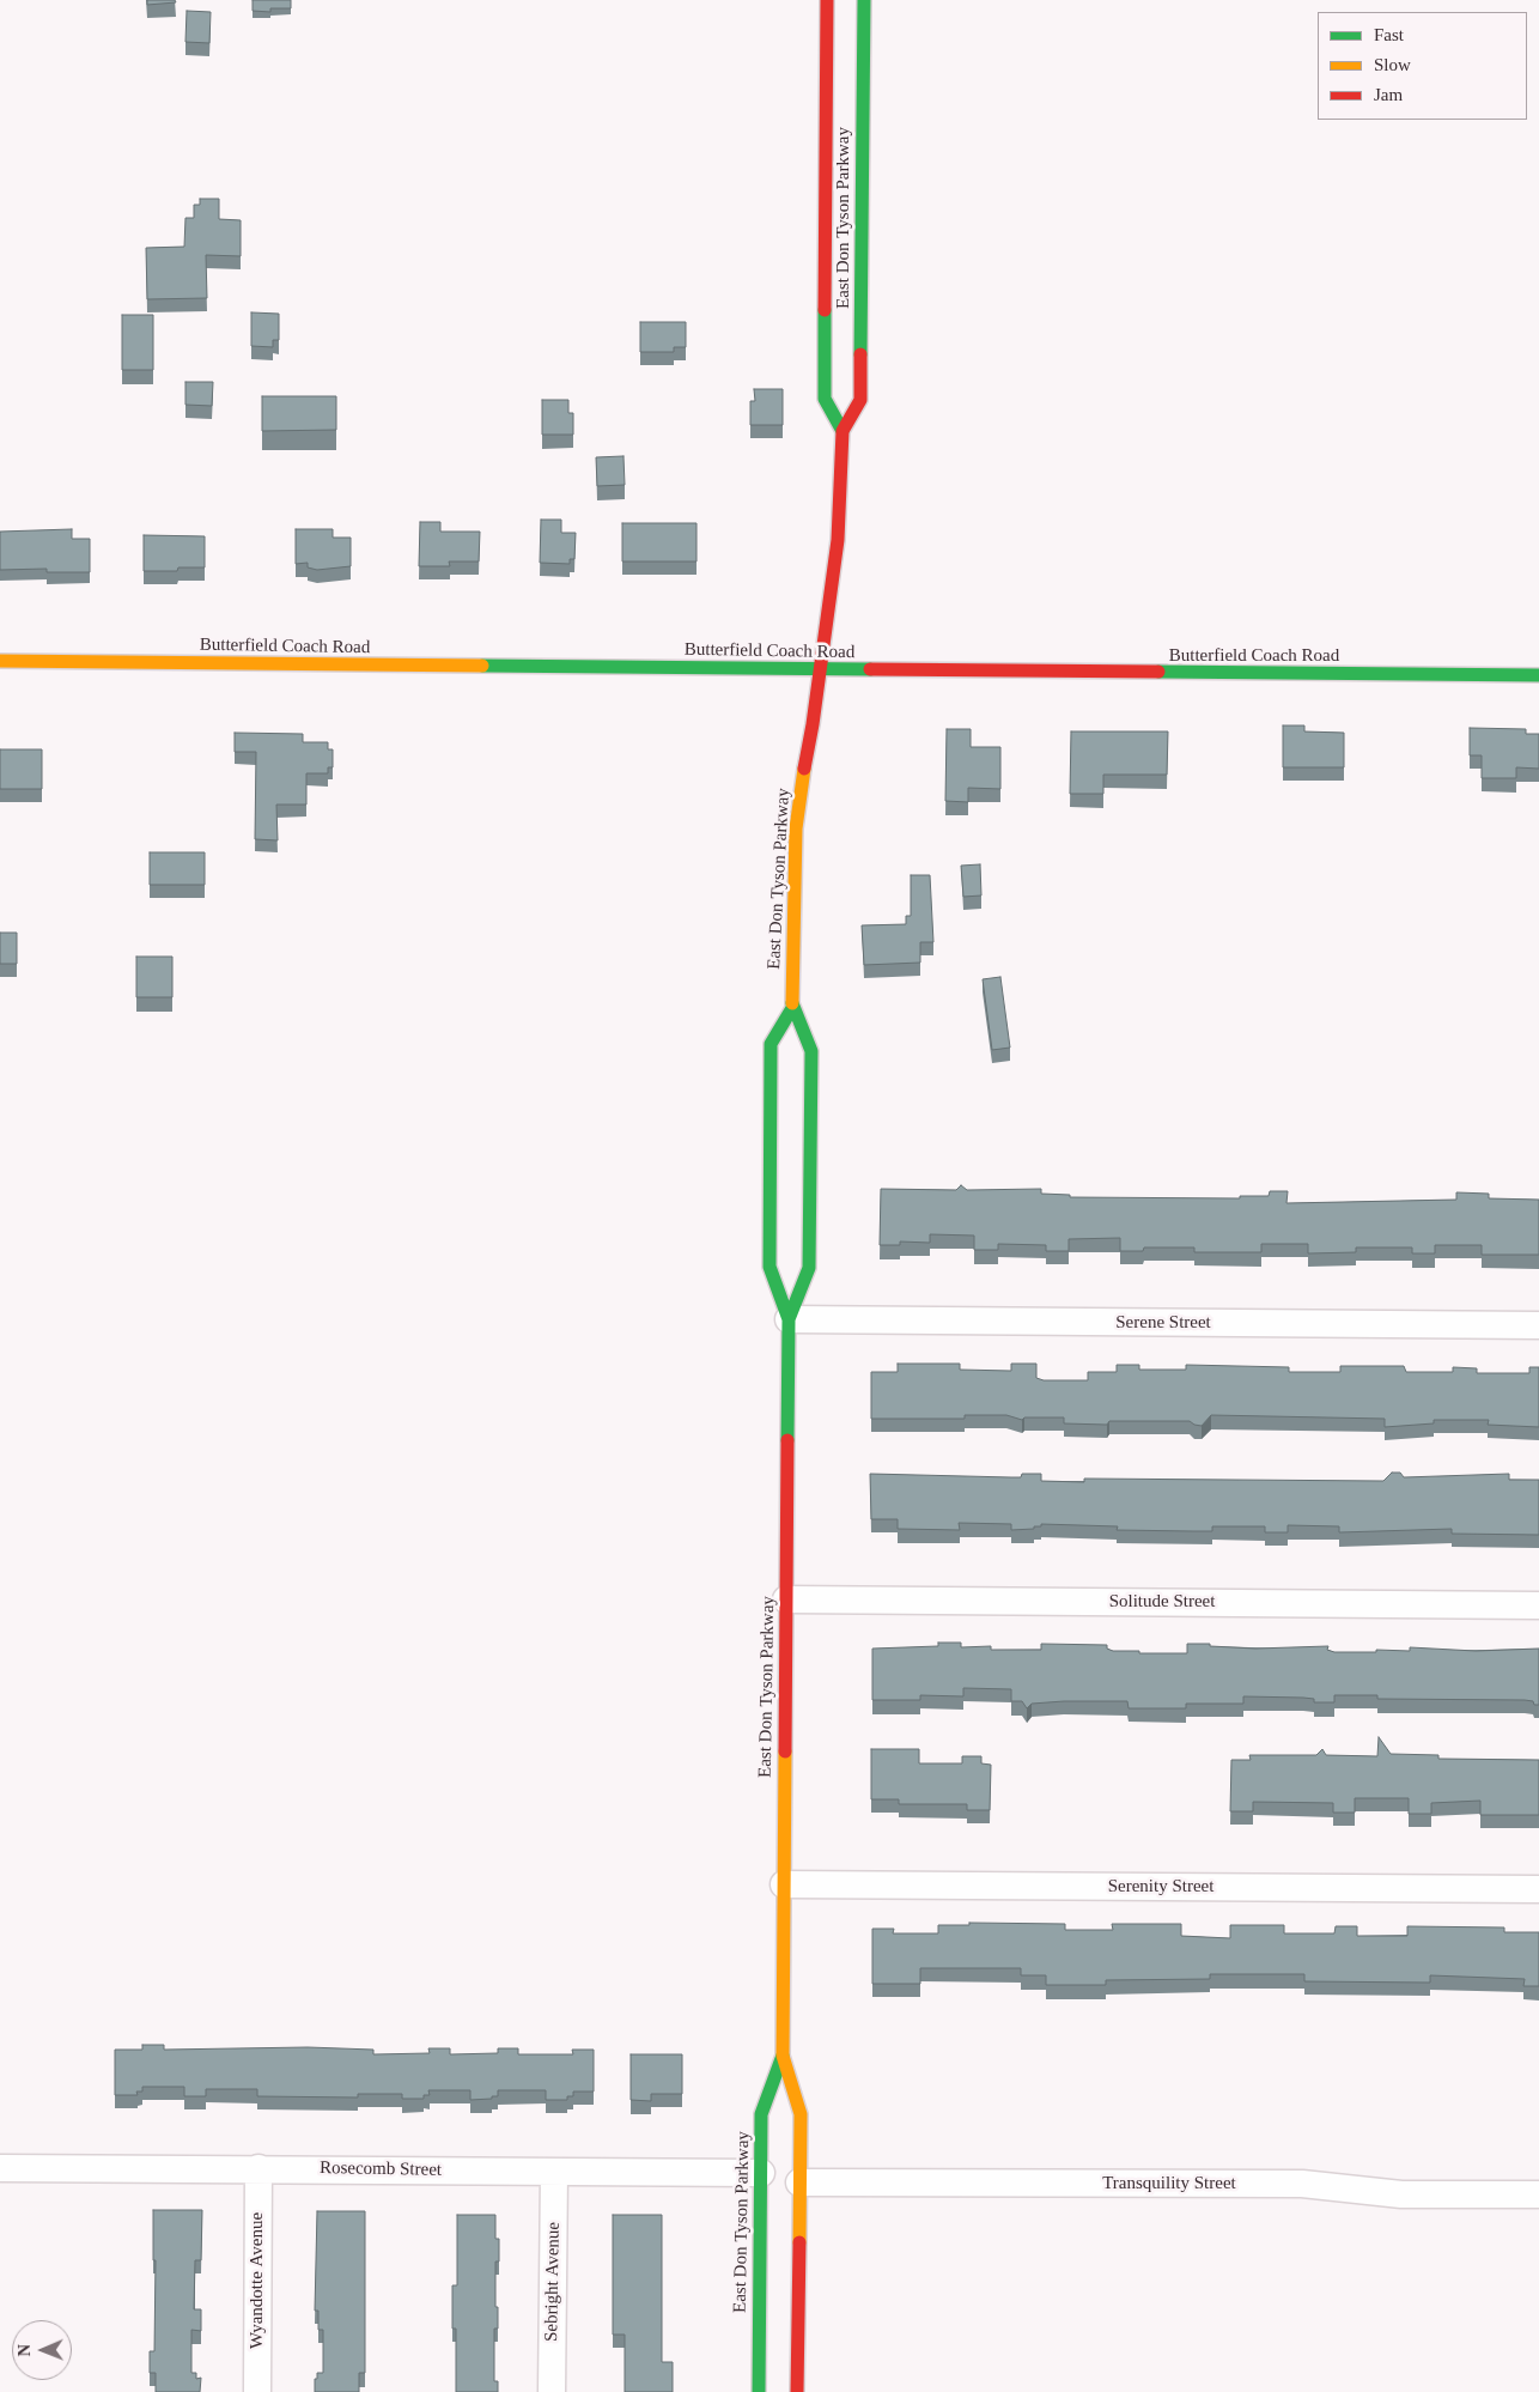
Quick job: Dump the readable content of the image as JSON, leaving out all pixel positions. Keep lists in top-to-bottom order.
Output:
{
  "streets": {
    "main road": ["East Don Tyson Parkway", "Butterfield Coach Road"],
    "street": [
      "Serene Street",
      "Solitude Street",
      "Serenity Street",
      "Rosecomb Street",
      "Transquility Street",
      "Wyandotte Avenue",
      "Sebright Avenue"
    ]
  },
  "crossings": [
    ["East Don Tyson Parkway", "Butterfield Coach Road"],
    ["East Don Tyson Parkway", "Serene Street"],
    ["East Don Tyson Parkway", "Solitude Street"],
    ["East Don Tyson Parkway", "Serenity Street"],
    ["East Don Tyson Parkway", "Rosecomb Street"],
    ["East Don Tyson Parkway", "Transquility Street"],
    ["Rosecomb Street", "Wyandotte Avenue"],
    ["Rosecomb Street", "Sebright Avenue"]
  ],
  "legend": ["Fast", "Slow", "Jam"],
  "north": "left"
}
